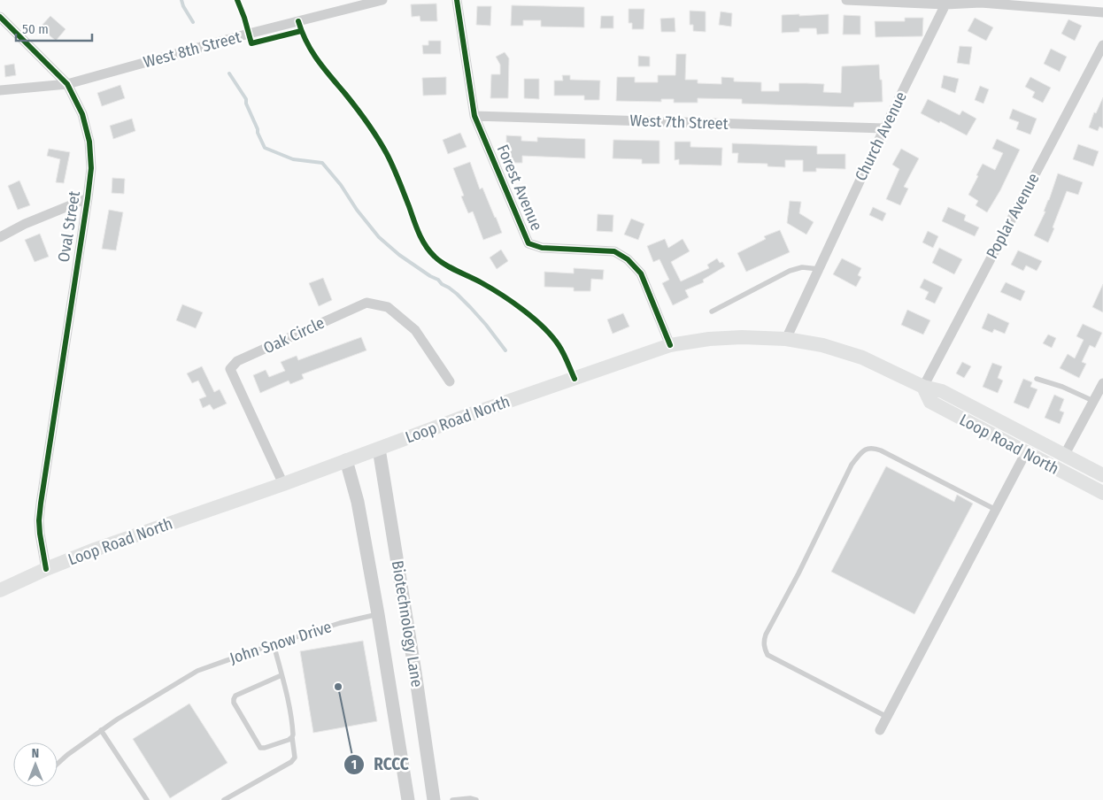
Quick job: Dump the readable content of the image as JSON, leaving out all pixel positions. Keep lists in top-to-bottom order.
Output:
{
  "streets": {
    "main road": ["Loop Road North"],
    "street": [
      "West 8th Street",
      "West 7th Street",
      "Church Avenue",
      "Forest Avenue",
      "Poplar Avenue",
      "Oval Street",
      "Oak Circle",
      "Biotechnology Lane"
    ],
    "lane": ["John Snow Drive"]
  },
  "crossings": [
    ["West 8th Street", "Oval Street"],
    ["West 7th Street", "Church Avenue"],
    ["West 7th Street", "Forest Avenue"],
    ["Church Avenue", "Loop Road North"],
    ["Forest Avenue", "Loop Road North"],
    ["Poplar Avenue", "Loop Road North"],
    ["Oval Street", "Loop Road North"],
    ["Oak Circle", "Loop Road North"],
    ["Loop Road North", "Biotechnology Lane"],
    ["Biotechnology Lane", "John Snow Drive"]
  ],
  "places": ["RCCC"],
  "scale_bar": "50 m",
  "north": "top"
}
